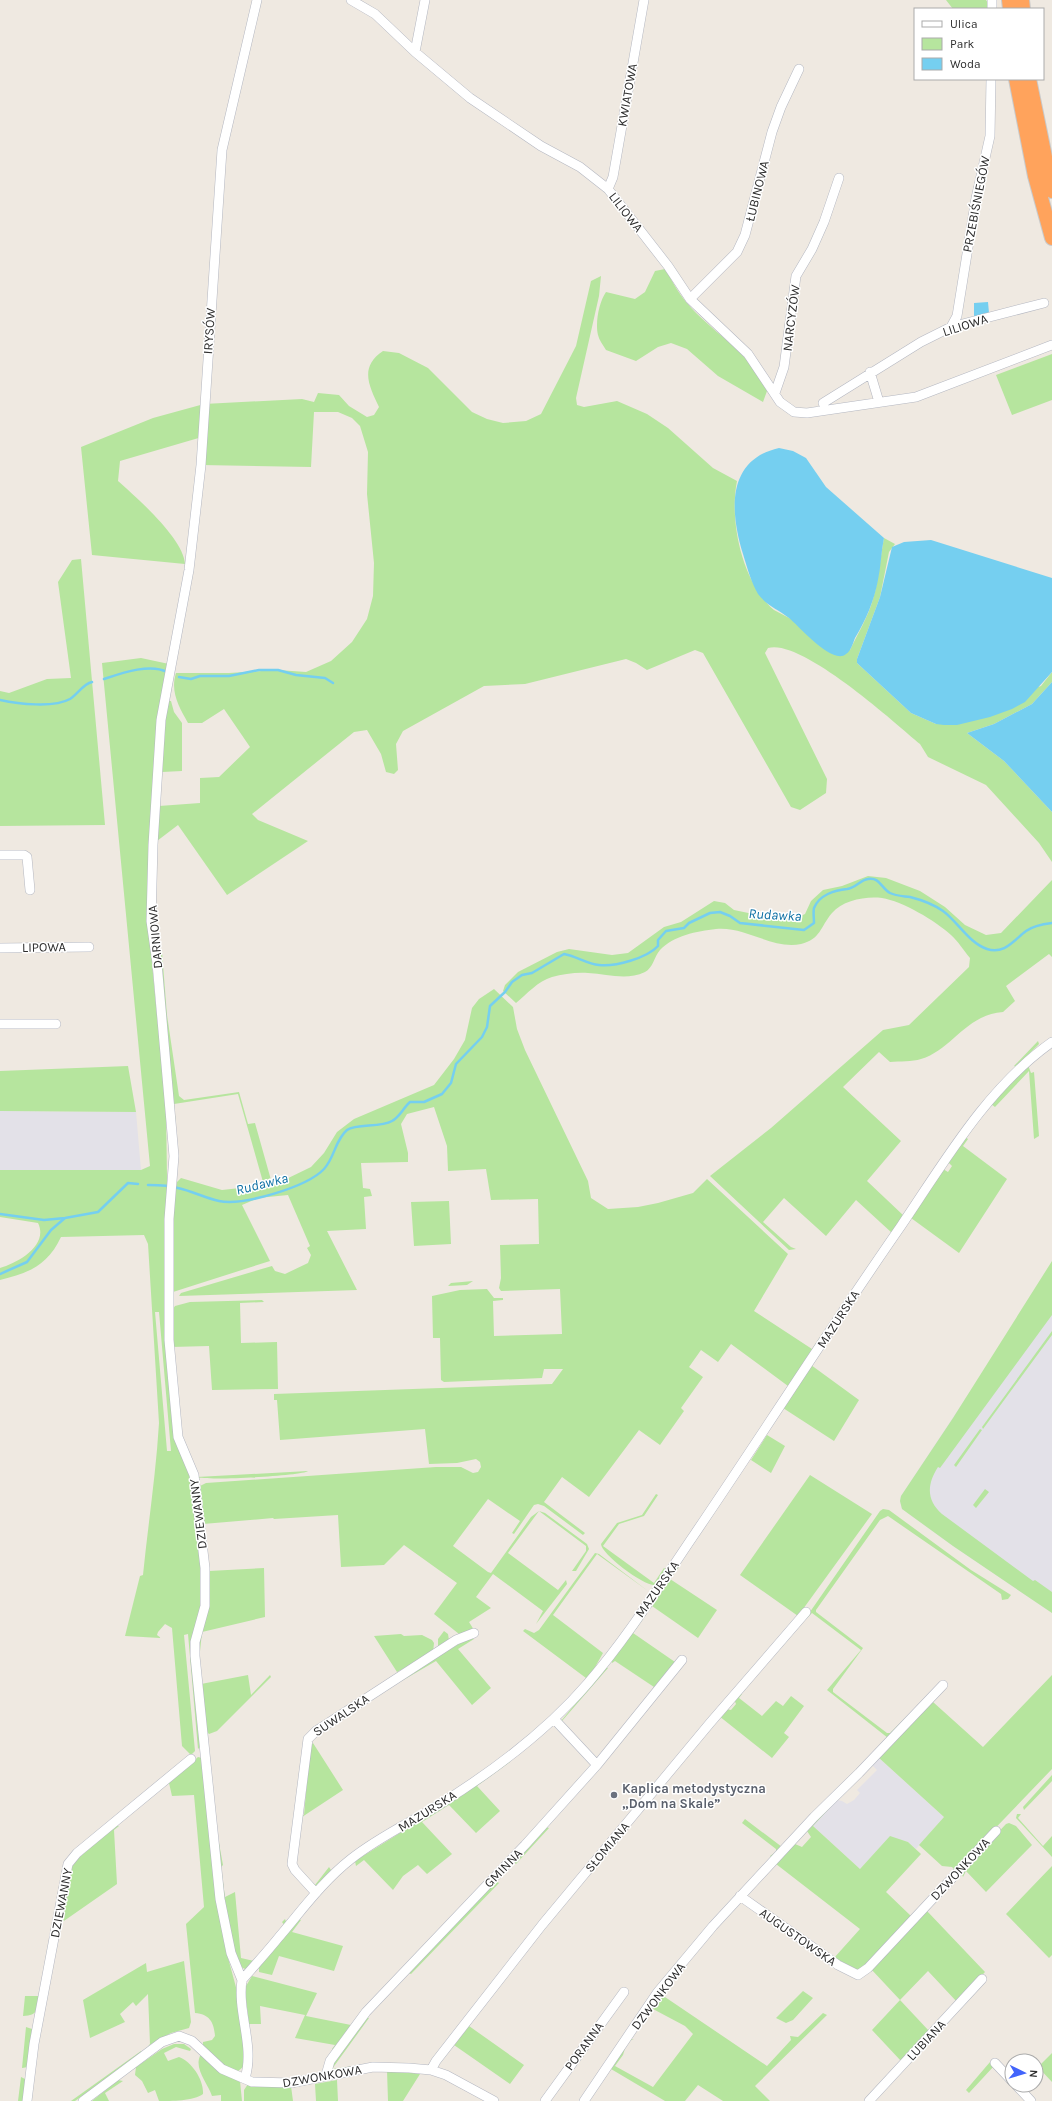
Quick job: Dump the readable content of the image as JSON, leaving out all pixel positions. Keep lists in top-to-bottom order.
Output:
{
  "streets": {
    "street": [
      "KWIATOWA",
      "ŁUBINOWA",
      "PRZEBIŚNIEGÓW",
      "LILIOWA",
      "NARCYZÓW",
      "IRYSÓW",
      "DARNIOWA",
      "LIPOWA",
      "MAZURSKA",
      "DZIEWANNY",
      "SUWALSKA",
      "SŁOMIANA",
      "GMINNA",
      "DZWONKOWA",
      "AUGUSTOWSKA",
      "LUBIANA",
      "PORANNA"
    ]
  },
  "crossings": [
    ["KWIATOWA", "LILIOWA"],
    ["ŁUBINOWA", "LILIOWA"],
    ["PRZEBIŚNIEGÓW", "LILIOWA"],
    ["LILIOWA", "NARCYZÓW"],
    ["IRYSÓW", "DARNIOWA"],
    ["DARNIOWA", "DZIEWANNY"],
    ["MAZURSKA", "DZIEWANNY"],
    ["MAZURSKA", "SUWALSKA"],
    ["SŁOMIANA", "DZWONKOWA"],
    ["GMINNA", "DZWONKOWA"],
    ["DZWONKOWA", "AUGUSTOWSKA"]
  ],
  "water": ["Rudawka"],
  "places": ["Kaplica metodystyczna „Dom na Skale”"],
  "legend": ["Ulica", "Park", "Woda"],
  "north": "right"
}
